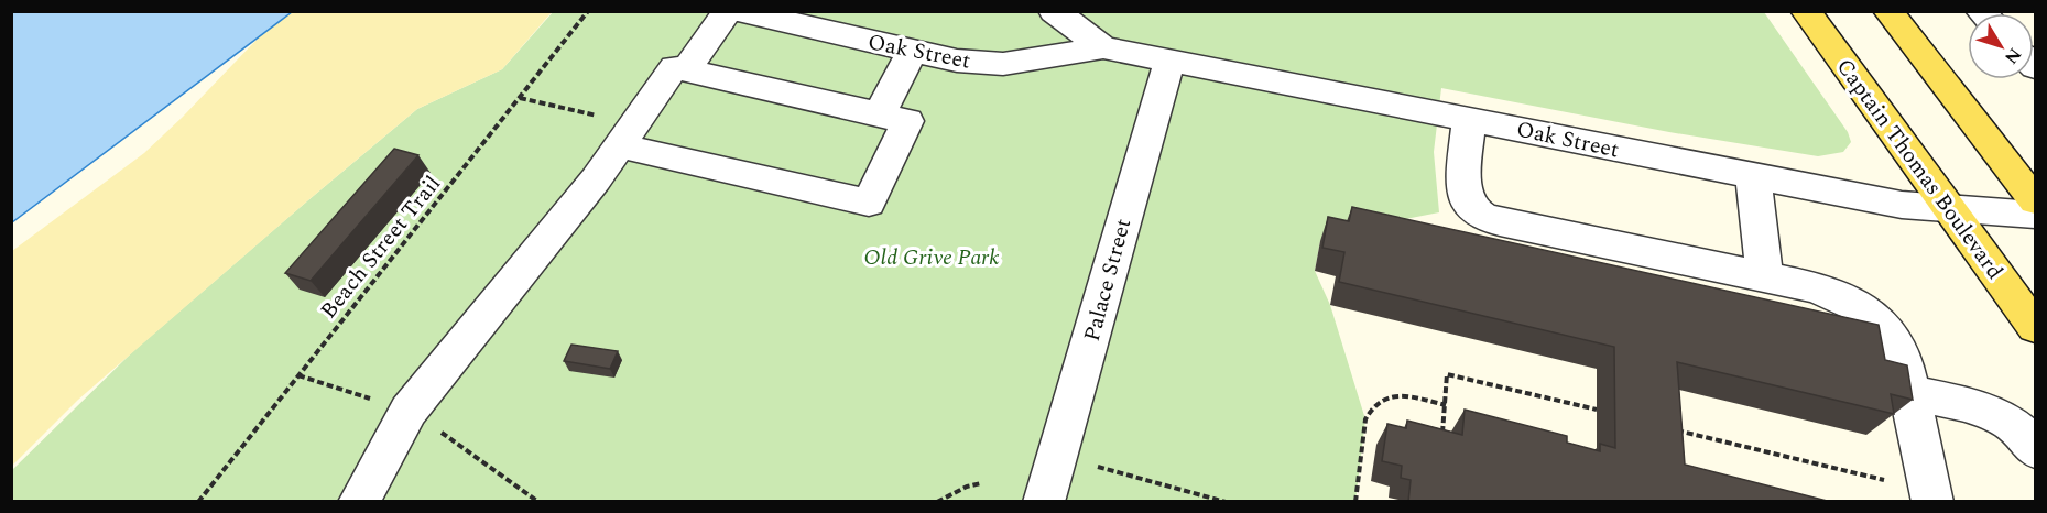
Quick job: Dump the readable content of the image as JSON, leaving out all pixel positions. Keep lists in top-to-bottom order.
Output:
{
  "streets": {
    "main road": ["Captain Thomas Boulevard"],
    "street": ["Oak Street", "Palace Street"],
    "path": ["Beach Street Trail"]
  },
  "crossings": [
    ["Oak Street", "Captain Thomas Boulevard"],
    ["Oak Street", "Palace Street"]
  ],
  "parks": ["Old Grive Park"],
  "north": "bottom right"
}
